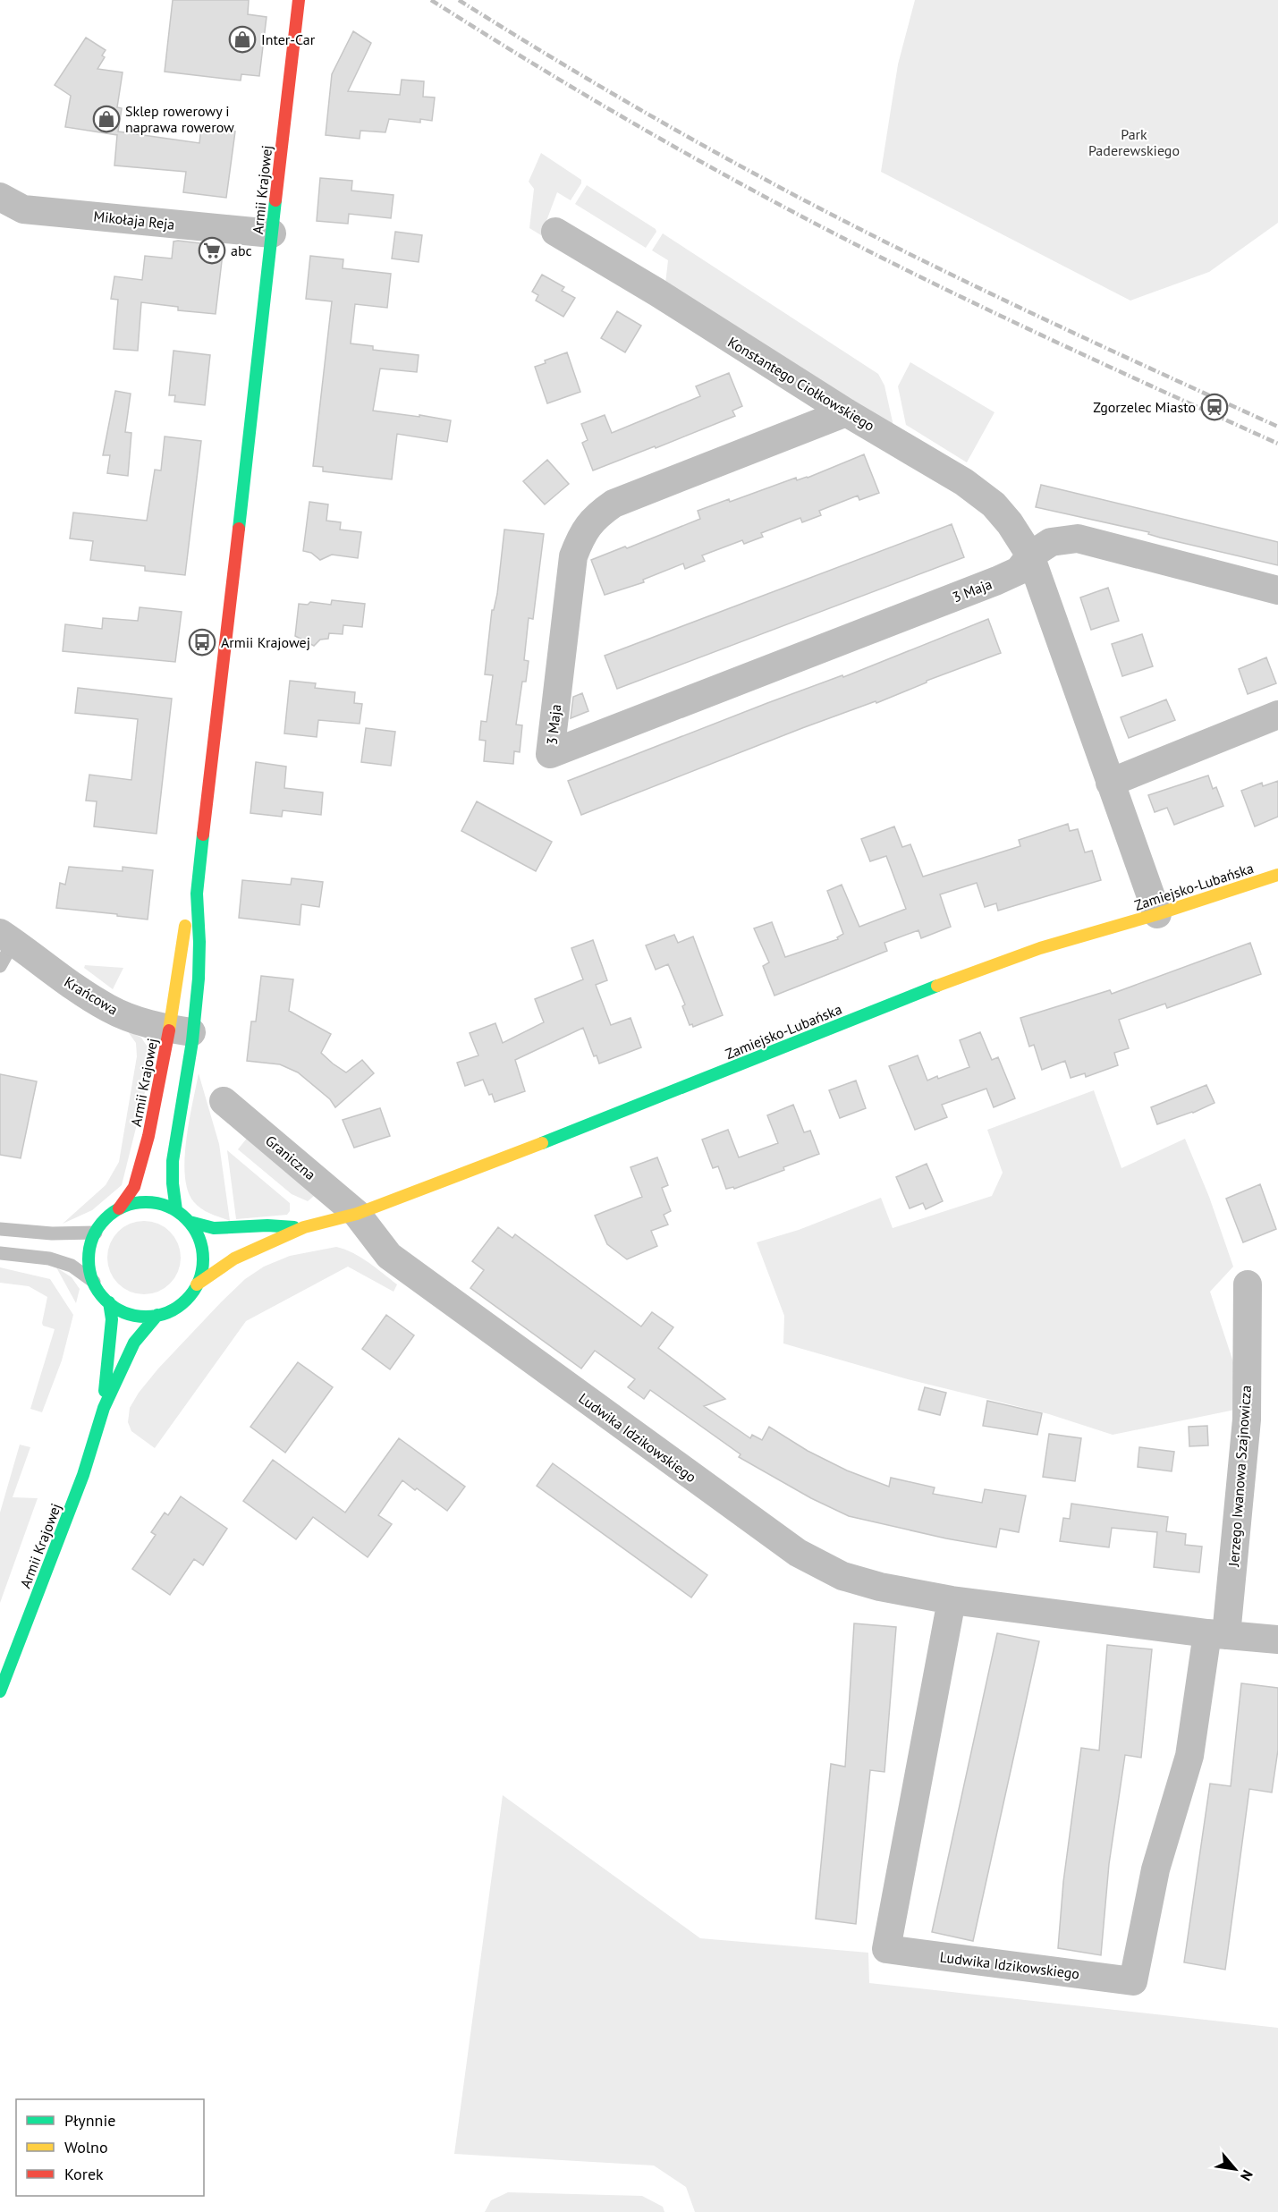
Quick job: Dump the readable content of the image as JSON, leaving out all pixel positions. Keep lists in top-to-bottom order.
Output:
{
  "streets": {
    "main road": ["Armii Krajowej", "Zamiejsko-Lubańska"],
    "street": [
      "Mikołaja Reja",
      "Konstantego Ciołkowskiego",
      "3 Maja",
      "Krańcowa",
      "Graniczna",
      "Ludwika Idzikowskiego",
      "Jerzego Iwanowa Szajnowicza"
    ]
  },
  "crossings": [
    ["Armii Krajowej", "Mikołaja Reja"],
    ["Armii Krajowej", "Zamiejsko-Lubańska"],
    ["Armii Krajowej", "Krańcowa"],
    ["Konstantego Ciołkowskiego", "3 Maja"],
    ["Konstantego Ciołkowskiego", "Zamiejsko-Lubańska"],
    ["Zamiejsko-Lubańska", "Graniczna"],
    ["Zamiejsko-Lubańska", "Ludwika Idzikowskiego"],
    ["Graniczna", "Ludwika Idzikowskiego"],
    ["Ludwika Idzikowskiego", "Jerzego Iwanowa Szajnowicza"]
  ],
  "parks": ["Park Paderewskiego"],
  "places": {
    "shop": ["Inter-Car", "Sklep rowerowy i naprawa rowerow"],
    "supermarket": ["abc"],
    "station": ["Zgorzelec Miasto"],
    "bus stop": ["Armii Krajowej"]
  },
  "legend": ["Płynnie", "Wolno", "Korek"],
  "north": "bottom right"
}
